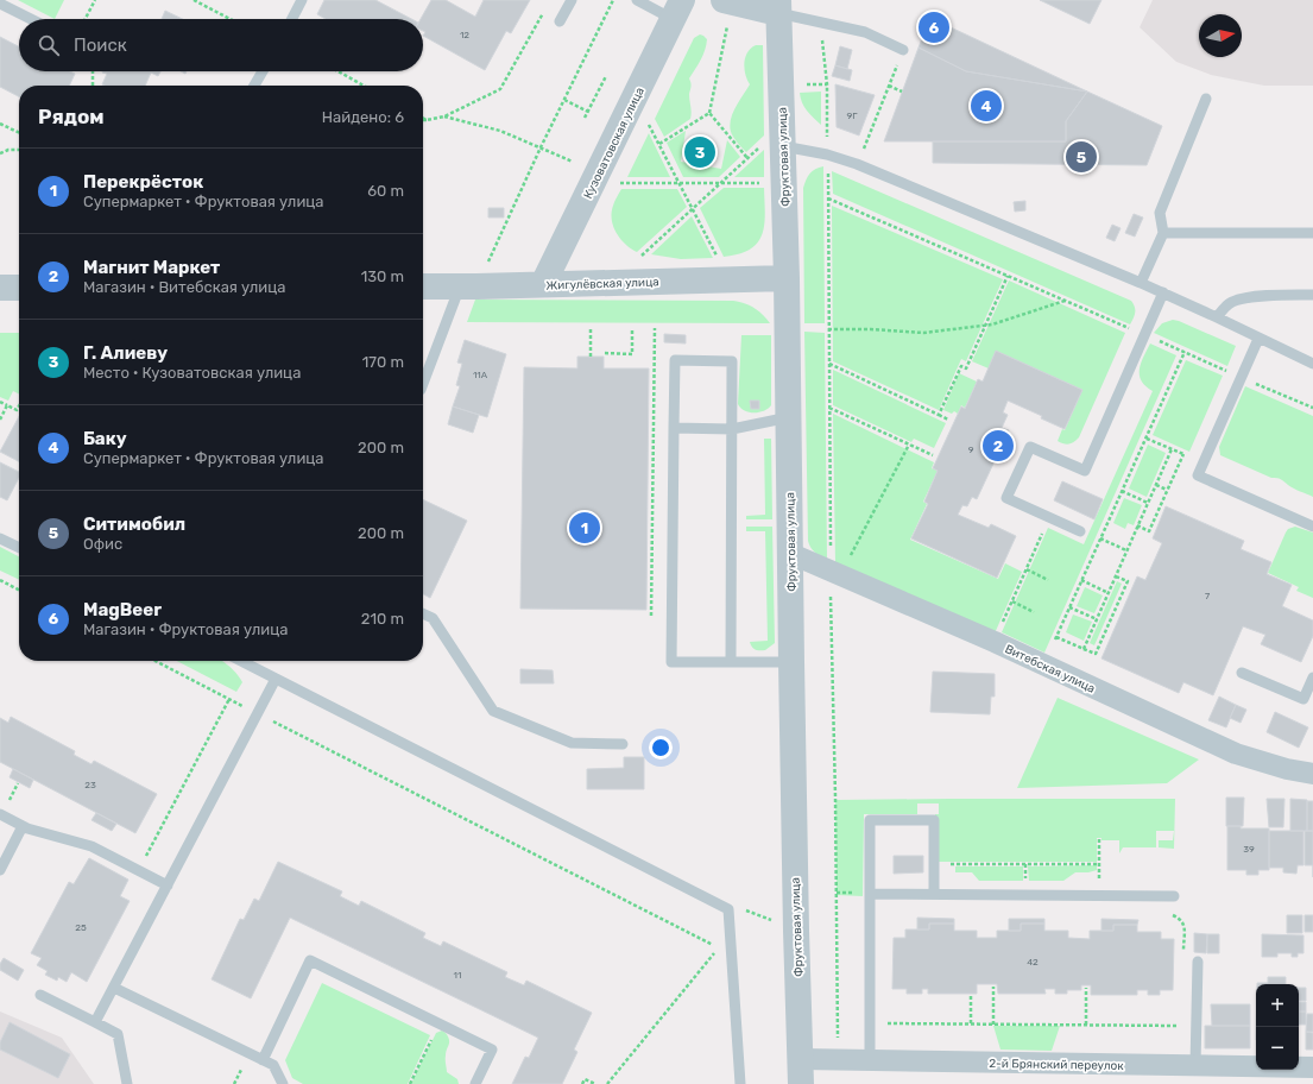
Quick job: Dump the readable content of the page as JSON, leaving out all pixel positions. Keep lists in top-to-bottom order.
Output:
{
  "streets": {
    "street": [
      "Кузоватовская улица",
      "Фруктовая улица",
      "Жигулёвская улица",
      "Витебская улица",
      "2-й Брянский переулок"
    ]
  },
  "crossings": [
    ["Кузоватовская улица", "Жигулёвская улица"],
    ["Фруктовая улица", "Жигулёвская улица"],
    ["Фруктовая улица", "Витебская улица"],
    ["Фруктовая улица", "2-й Брянский переулок"]
  ],
  "house_numbers": [
    "12",
    "9Г",
    "11А",
    "9",
    "7",
    "23",
    "39",
    "25",
    "42",
    "11"
  ],
  "north": "right",
  "page": {
    "pins": [
      "6",
      "4",
      "3",
      "5",
      "2",
      "1"
    ],
    "search": "Поиск",
    "heading": ["Рядом", "Найдено: 6"],
    "list": [
      {
        "mark": "1",
        "name": "Перекрёсток",
        "note": "Супермаркет · Фруктовая улица",
        "value": "60 m"
      },
      {
        "mark": "2",
        "name": "Магнит Маркет",
        "note": "Магазин · Витебская улица",
        "value": "130 m"
      },
      {
        "mark": "3",
        "name": "Г. Алиеву",
        "note": "Место · Кузоватовская улица",
        "value": "170 m"
      },
      {
        "mark": "4",
        "name": "Баку",
        "note": "Супермаркет · Фруктовая улица",
        "value": "200 m"
      },
      {
        "mark": "5",
        "name": "Ситимобил",
        "note": "Офис",
        "value": "200 m"
      },
      {
        "mark": "6",
        "name": "MagBeer",
        "note": "Магазин · Фруктовая улица",
        "value": "210 m"
      }
    ],
    "map_buttons": ["+", "−"]
  }
}
